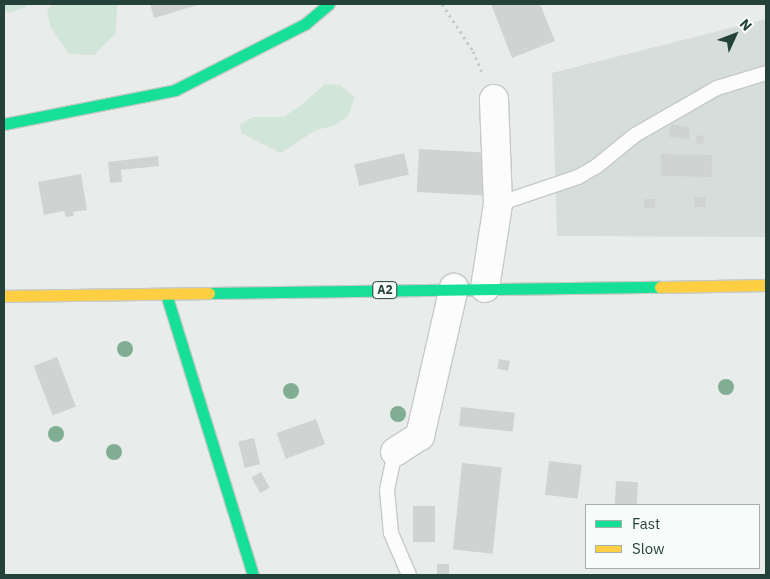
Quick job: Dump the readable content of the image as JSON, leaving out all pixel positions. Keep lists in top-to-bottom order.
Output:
{
  "streets": {
    "main road": ["A2"]
  },
  "legend": ["Fast", "Slow"],
  "north": "top right"
}
